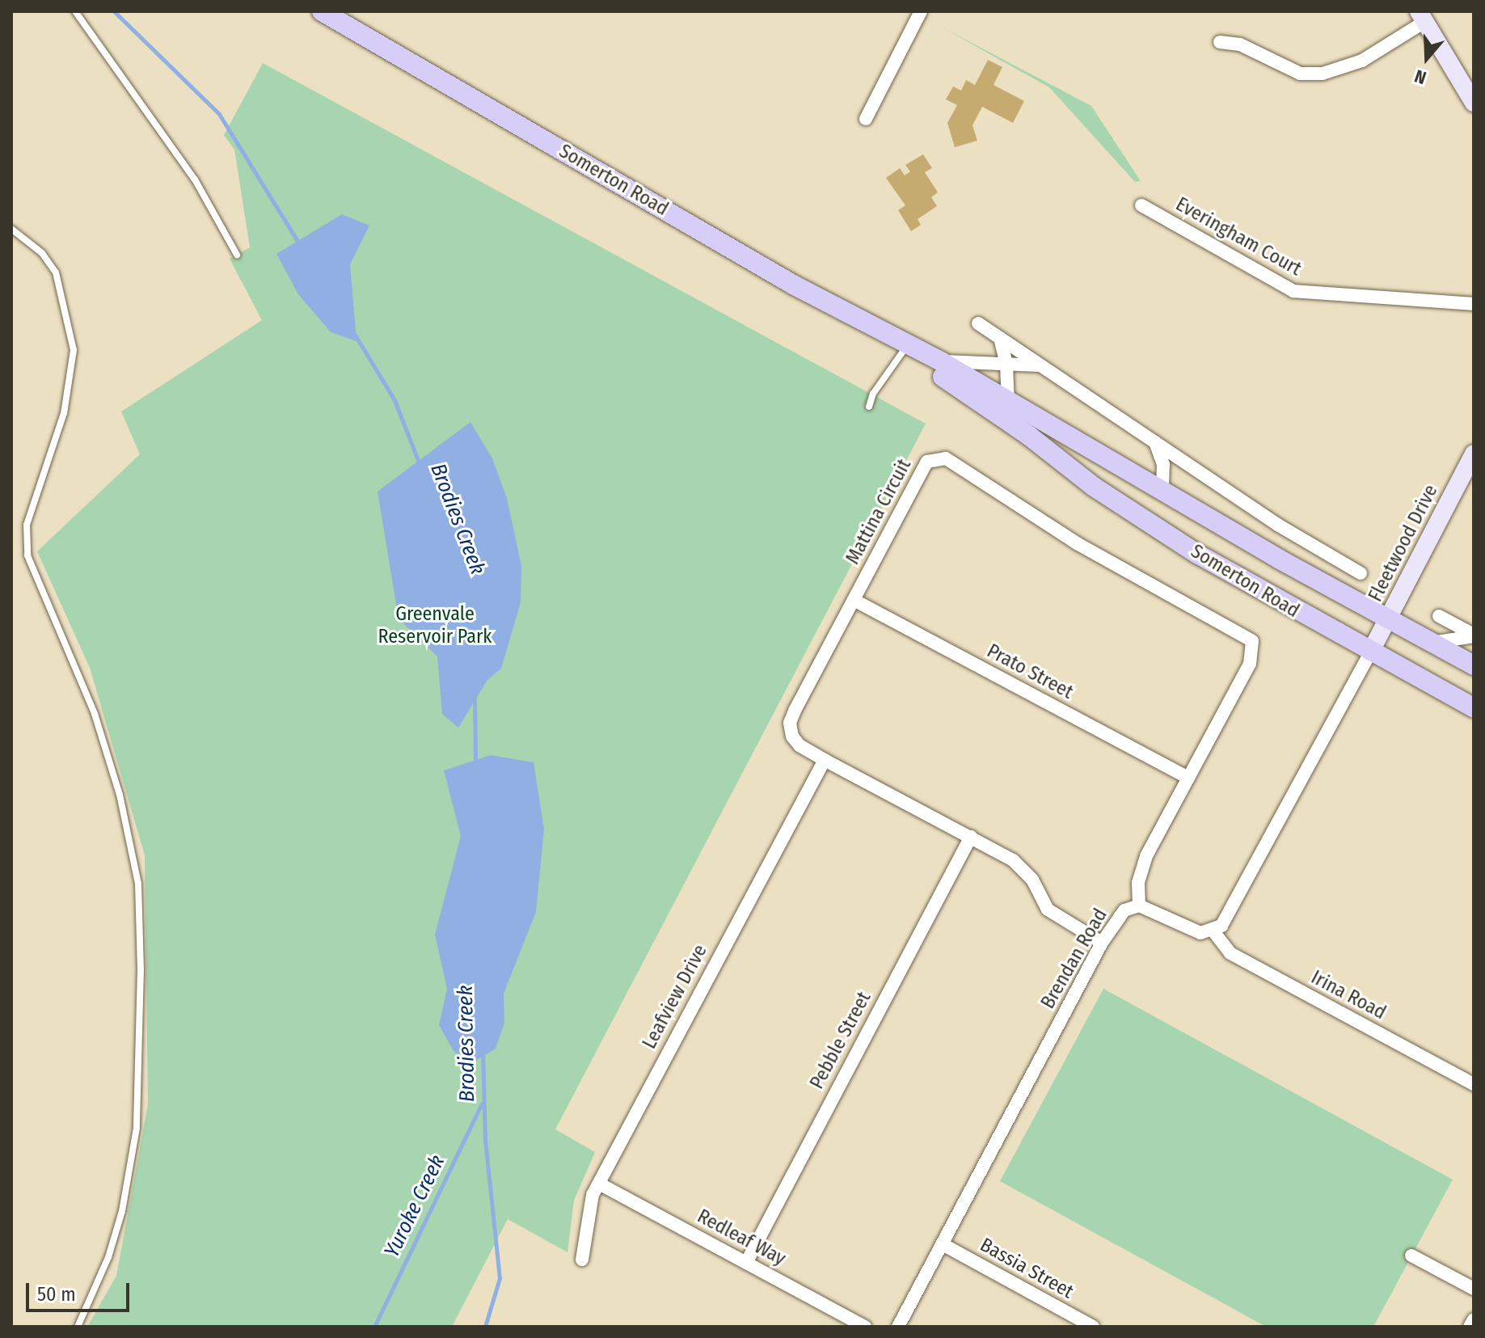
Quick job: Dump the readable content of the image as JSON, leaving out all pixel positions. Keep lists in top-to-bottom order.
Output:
{
  "streets": {
    "main road": ["Somerton Road"],
    "street": [
      "Everingham Court",
      "Mattina Circuit",
      "Fleetwood Drive",
      "Prato Street",
      "Brendan Road",
      "Irina Road",
      "Leafview Drive",
      "Pebble Street",
      "Redleaf Way",
      "Bassia Street"
    ]
  },
  "crossings": [
    ["Somerton Road", "Fleetwood Drive"],
    ["Mattina Circuit", "Prato Street"],
    ["Mattina Circuit", "Brendan Road"],
    ["Mattina Circuit", "Leafview Drive"],
    ["Mattina Circuit", "Pebble Street"],
    ["Brendan Road", "Irina Road"],
    ["Brendan Road", "Bassia Street"],
    ["Leafview Drive", "Redleaf Way"],
    ["Pebble Street", "Redleaf Way"]
  ],
  "water": ["Brodies Creek", "Yuroke Creek"],
  "parks": ["Greenvale Reservoir Park"],
  "scale_bar": "50 m",
  "north": "bottom"
}
